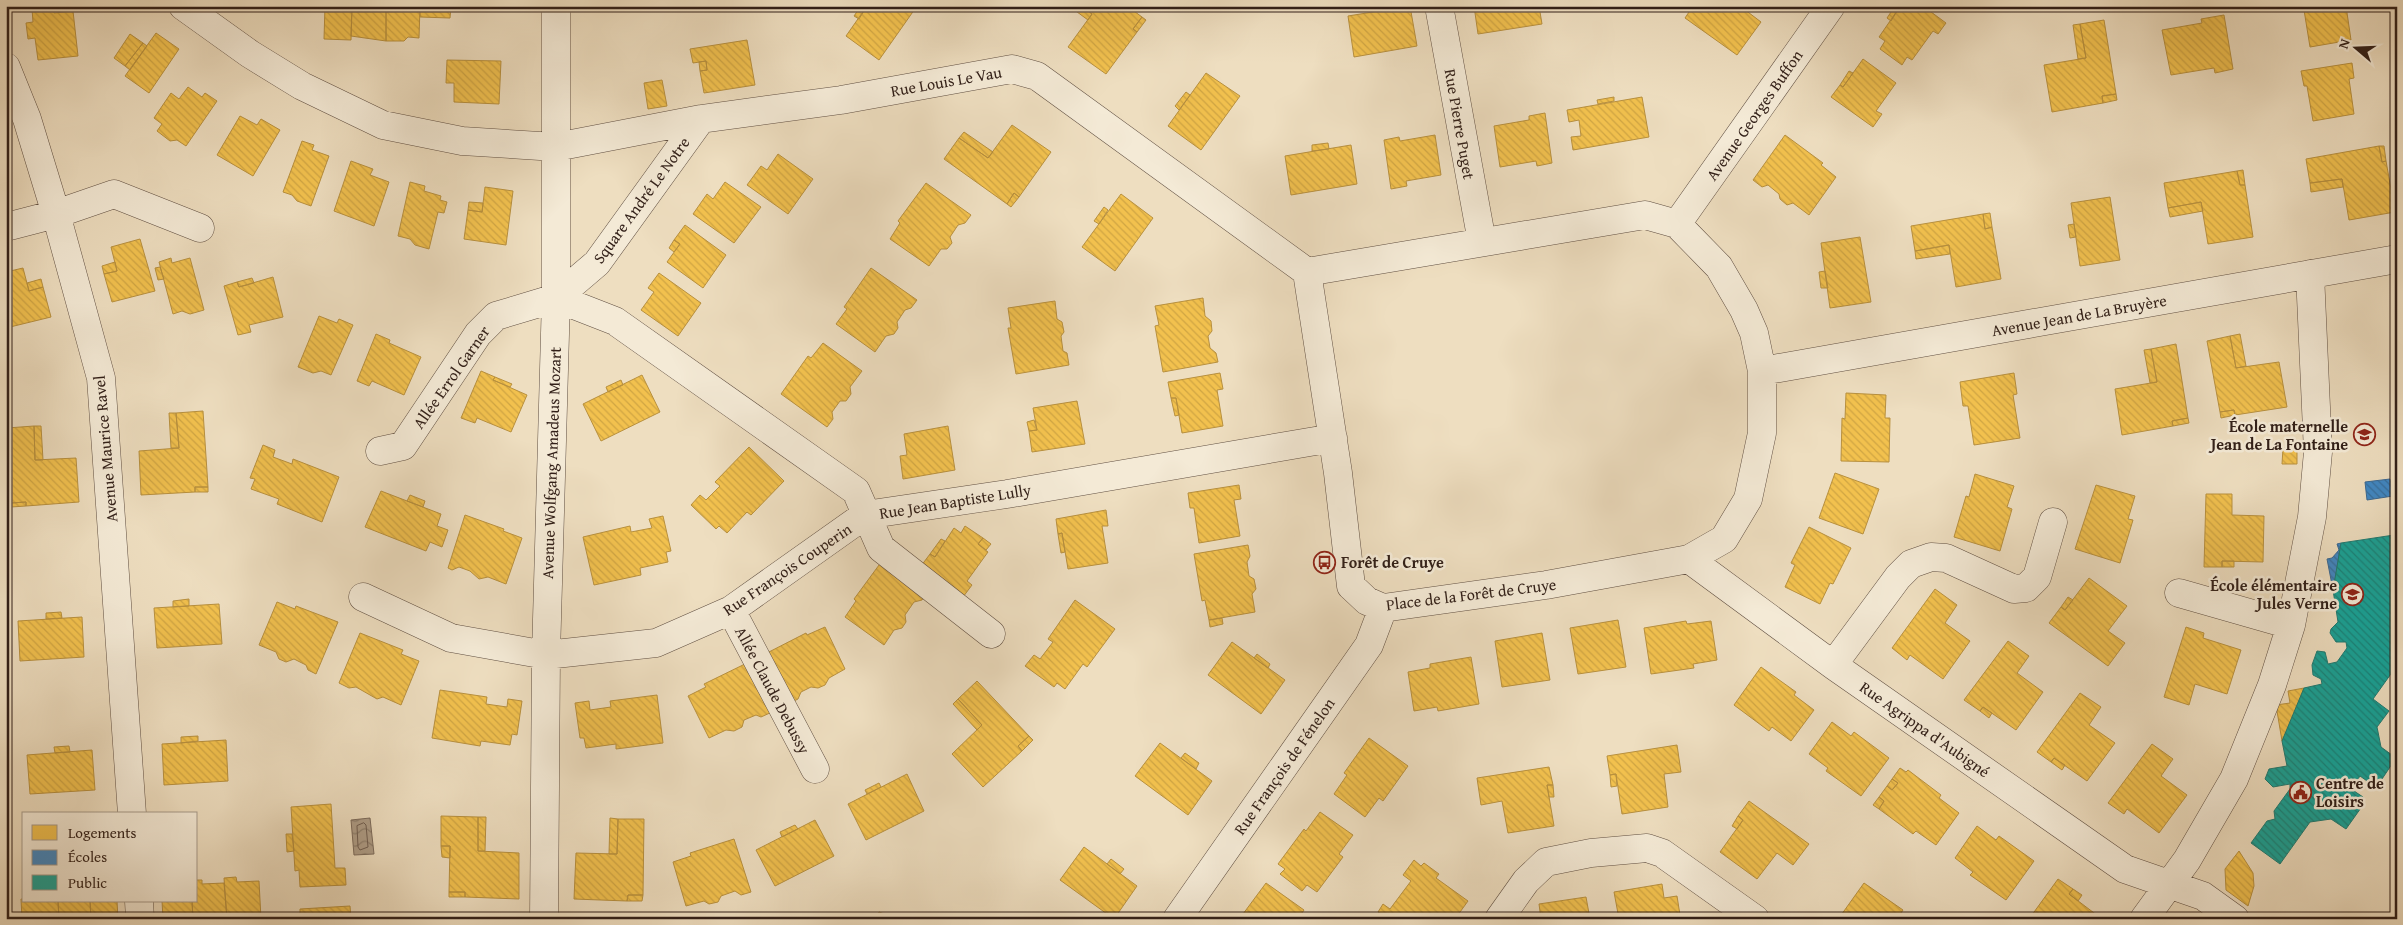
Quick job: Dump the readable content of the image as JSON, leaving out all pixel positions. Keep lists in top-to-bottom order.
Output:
{
  "streets": {
    "street": [
      "Rue Louis Le Vau",
      "Avenue Georges Buffon",
      "Rue Pierre Puget",
      "Square André Le Notre",
      "Avenue Jean de La Bruyère",
      "Allée Errol Garner",
      "Avenue Maurice Ravel",
      "Avenue Wolfgang Amadeus Mozart",
      "Rue Jean Baptiste Lully",
      "Rue François Couperin",
      "Place de la Forêt de Cruye",
      "Allée Claude Debussy",
      "Rue Agrippa d'Aubigné",
      "Rue François de Fénelon"
    ]
  },
  "crossings": [
    ["Rue Louis Le Vau", "Square André Le Notre"],
    ["Rue Louis Le Vau", "Avenue Wolfgang Amadeus Mozart"],
    ["Rue Louis Le Vau", "Place de la Forêt de Cruye"],
    ["Avenue Georges Buffon", "Place de la Forêt de Cruye"],
    ["Rue Pierre Puget", "Place de la Forêt de Cruye"],
    ["Square André Le Notre", "Allée Errol Garner"],
    ["Square André Le Notre", "Avenue Wolfgang Amadeus Mozart"],
    ["Square André Le Notre", "Rue Jean Baptiste Lully"],
    ["Avenue Jean de La Bruyère", "Place de la Forêt de Cruye"],
    ["Allée Errol Garner", "Avenue Wolfgang Amadeus Mozart"],
    ["Allée Errol Garner", "Rue Jean Baptiste Lully"],
    ["Avenue Wolfgang Amadeus Mozart", "Rue Jean Baptiste Lully"],
    ["Avenue Wolfgang Amadeus Mozart", "Rue François Couperin"],
    ["Rue Jean Baptiste Lully", "Rue François Couperin"],
    ["Rue Jean Baptiste Lully", "Place de la Forêt de Cruye"],
    ["Rue François Couperin", "Allée Claude Debussy"],
    ["Place de la Forêt de Cruye", "Rue Agrippa d'Aubigné"],
    ["Place de la Forêt de Cruye", "Rue François de Fénelon"]
  ],
  "places": {
    "school or university": ["École maternelle Jean de La Fontaine", "École élémentaire Jules Verne"],
    "bus stop": ["Forêt de Cruye"],
    "public building": ["Centre de Loisirs"]
  },
  "legend": ["Logements", "Écoles", "Public"],
  "north": "left"
}
